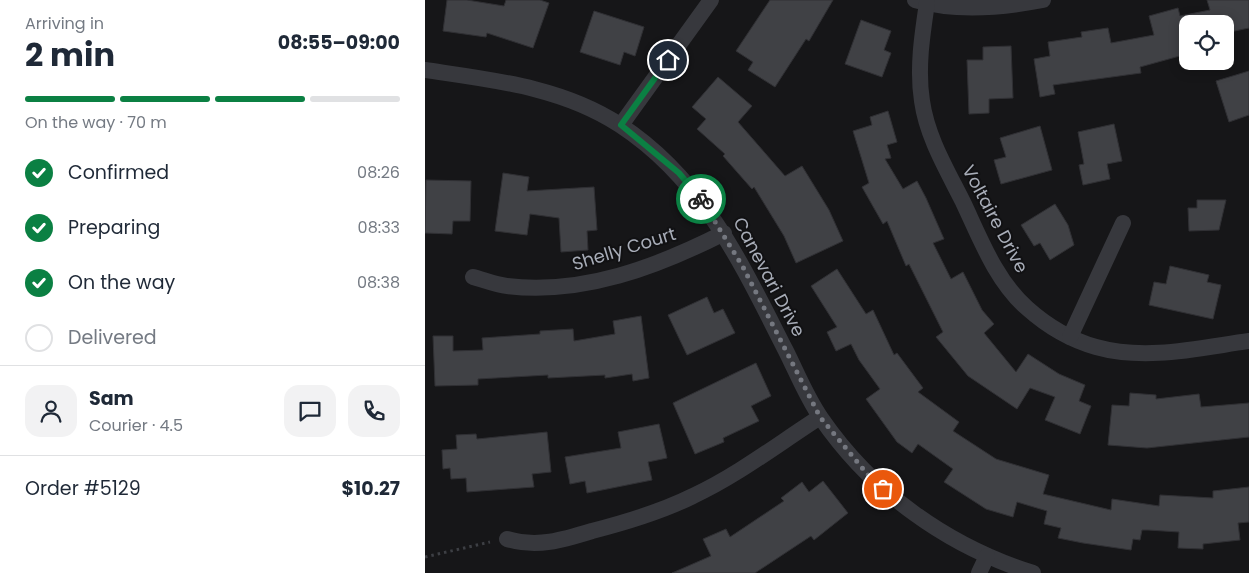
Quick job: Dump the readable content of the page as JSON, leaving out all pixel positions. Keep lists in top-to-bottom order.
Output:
{
  "streets": {
    "street": ["Voltaire Drive", "Shelly Court", "Canevari Drive"]
  },
  "crossings": [
    ["Shelly Court", "Canevari Drive"]
  ],
  "page": {
    "heading": ["2 min", "Arriving in", "08:55–09:00"],
    "panel": [
      "Sam",
      "Courier · 4.5",
      "Order #5129",
      "$10.27"
    ],
    "bar": "On the way · 70 m",
    "list": [
      ["Confirmed", "08:26"],
      ["Preparing", "08:33"],
      ["On the way", "08:38"],
      "Delivered"
    ]
  }
}
